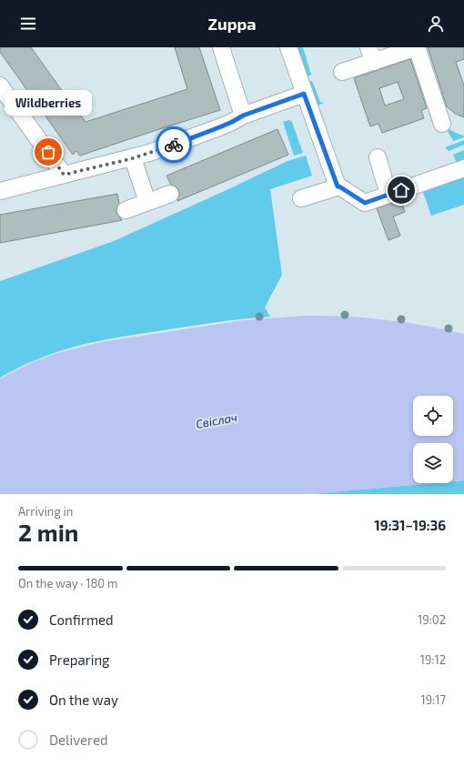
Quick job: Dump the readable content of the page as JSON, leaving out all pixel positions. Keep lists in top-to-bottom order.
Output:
{
  "water": ["Свіслач"],
  "places": ["Wildberries"],
  "page": {
    "header": "Zuppa",
    "bubble": "Wildberries",
    "heading": ["2 min", "Arriving in", "19:31–19:36"],
    "bar": "On the way · 180 m",
    "list": [
      ["Confirmed", "19:02"],
      ["Preparing", "19:12"],
      ["On the way", "19:17"],
      "Delivered"
    ]
  }
}
